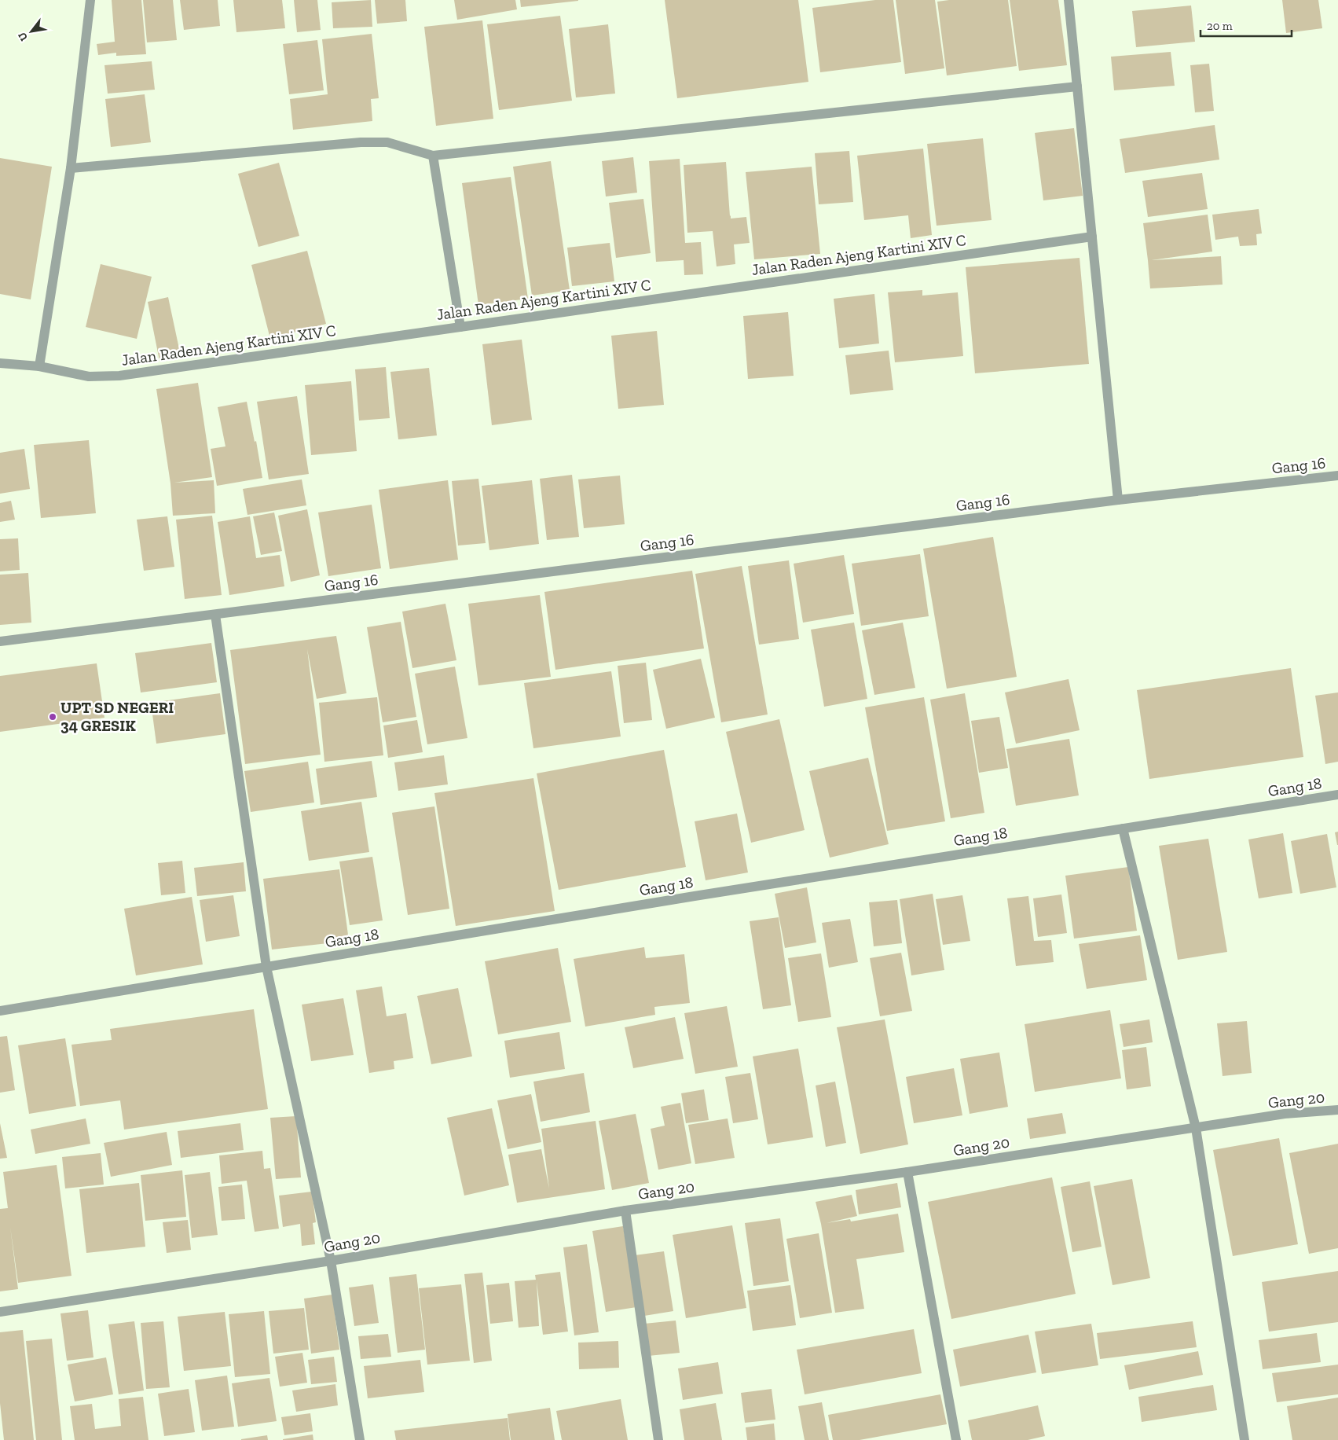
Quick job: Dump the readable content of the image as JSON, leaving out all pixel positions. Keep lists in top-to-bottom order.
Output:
{
  "streets": {
    "street": [
      "Jalan Raden Ajeng Kartini XIV C",
      "Gang 16",
      "Gang 18",
      "Gang 20"
    ]
  },
  "places": ["UPT SD NEGERI 34 GRESIK"],
  "scale_bar": "20 m",
  "north": "bottom left"
}
